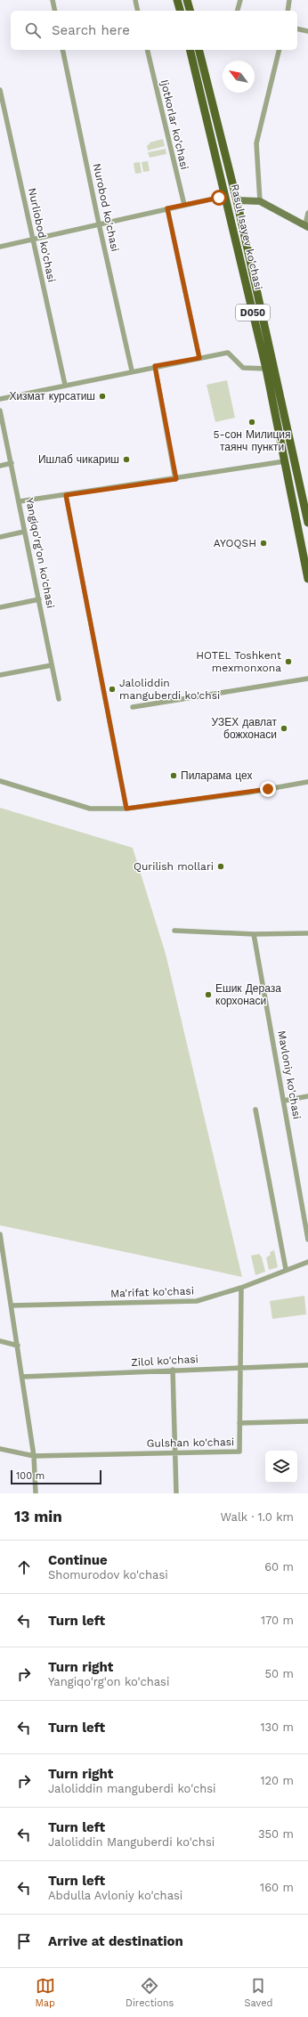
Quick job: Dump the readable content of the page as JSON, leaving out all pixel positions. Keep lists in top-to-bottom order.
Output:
{
  "streets": {
    "main road": ["Rasul Isayev ko'chasi", "D050"],
    "street": [
      "Ijotkorlar ko'chasi",
      "Nurobod ko'chasi",
      "Nurliobod ko'chasi",
      "Yangiqo'rg'on ko'chasi",
      "Mavloniy ko'chasi",
      "Ma'rifat ko'chasi",
      "Zilol ko'chasi",
      "Gulshan ko'chasi"
    ]
  },
  "crossings": [
    ["Ma'rifat ko'chasi", "Gulshan ko'chasi"],
    ["Zilol ko'chasi", "Gulshan ko'chasi"]
  ],
  "places": [
    "Хизмат курсатиш",
    "5-сон Милиция таянч пункти",
    "Ишлаб чикариш",
    "AYOQSH",
    "HOTEL Toshkent mexmonxona",
    "Jaloliddin manguberdi ko'chsi",
    "УЗЕХ давлат божхонаси",
    "Пиларама цех",
    "Qurilish mollari",
    "Ешик Дераза корхонаси"
  ],
  "scale_bar": "100 m",
  "north": "top left",
  "page": {
    "search": "Search here",
    "scale": "100 m",
    "heading": ["13 min", "Walk · 1.0 km"],
    "list": [
      ["Continue", "Shomurodov ko'chasi", "60 m"],
      ["Turn left", "170 m"],
      ["Turn right", "Yangiqo'rg'on ko'chasi", "50 m"],
      ["Turn left", "130 m"],
      ["Turn right", "Jaloliddin manguberdi ko'chsi", "120 m"],
      ["Turn left", "Jaloliddin Manguberdi ko'chsi", "350 m"],
      ["Turn left", "Abdulla Avloniy ko'chasi", "160 m"],
      "Arrive at destination"
    ],
    "nav": ["Map", "Directions", "Saved"]
  }
}
